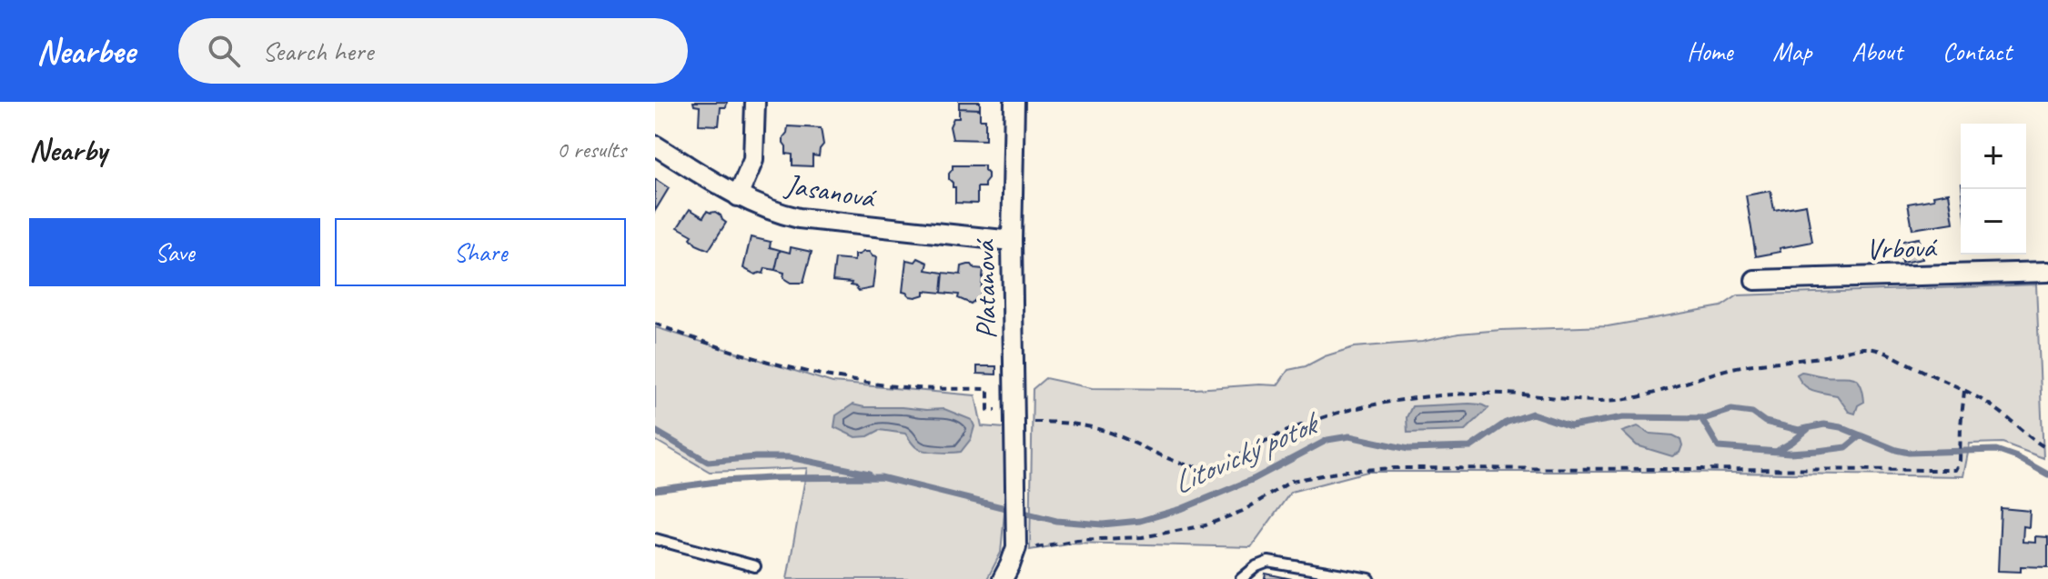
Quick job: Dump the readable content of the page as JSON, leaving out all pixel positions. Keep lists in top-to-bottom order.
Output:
{
  "streets": {
    "street": ["Jasanová", "Vrbová", "Platanová"]
  },
  "crossings": [
    ["Jasanová", "Platanová"]
  ],
  "water": ["Litovický potok"],
  "page": {
    "header": "Nearbee",
    "search": "Search here",
    "nav": [
      "Home",
      "Map",
      "About",
      "Contact"
    ],
    "heading": ["Nearby", "0 results"],
    "map_buttons": ["+", "−"],
    "buttons": ["Save", "Share"]
  }
}
